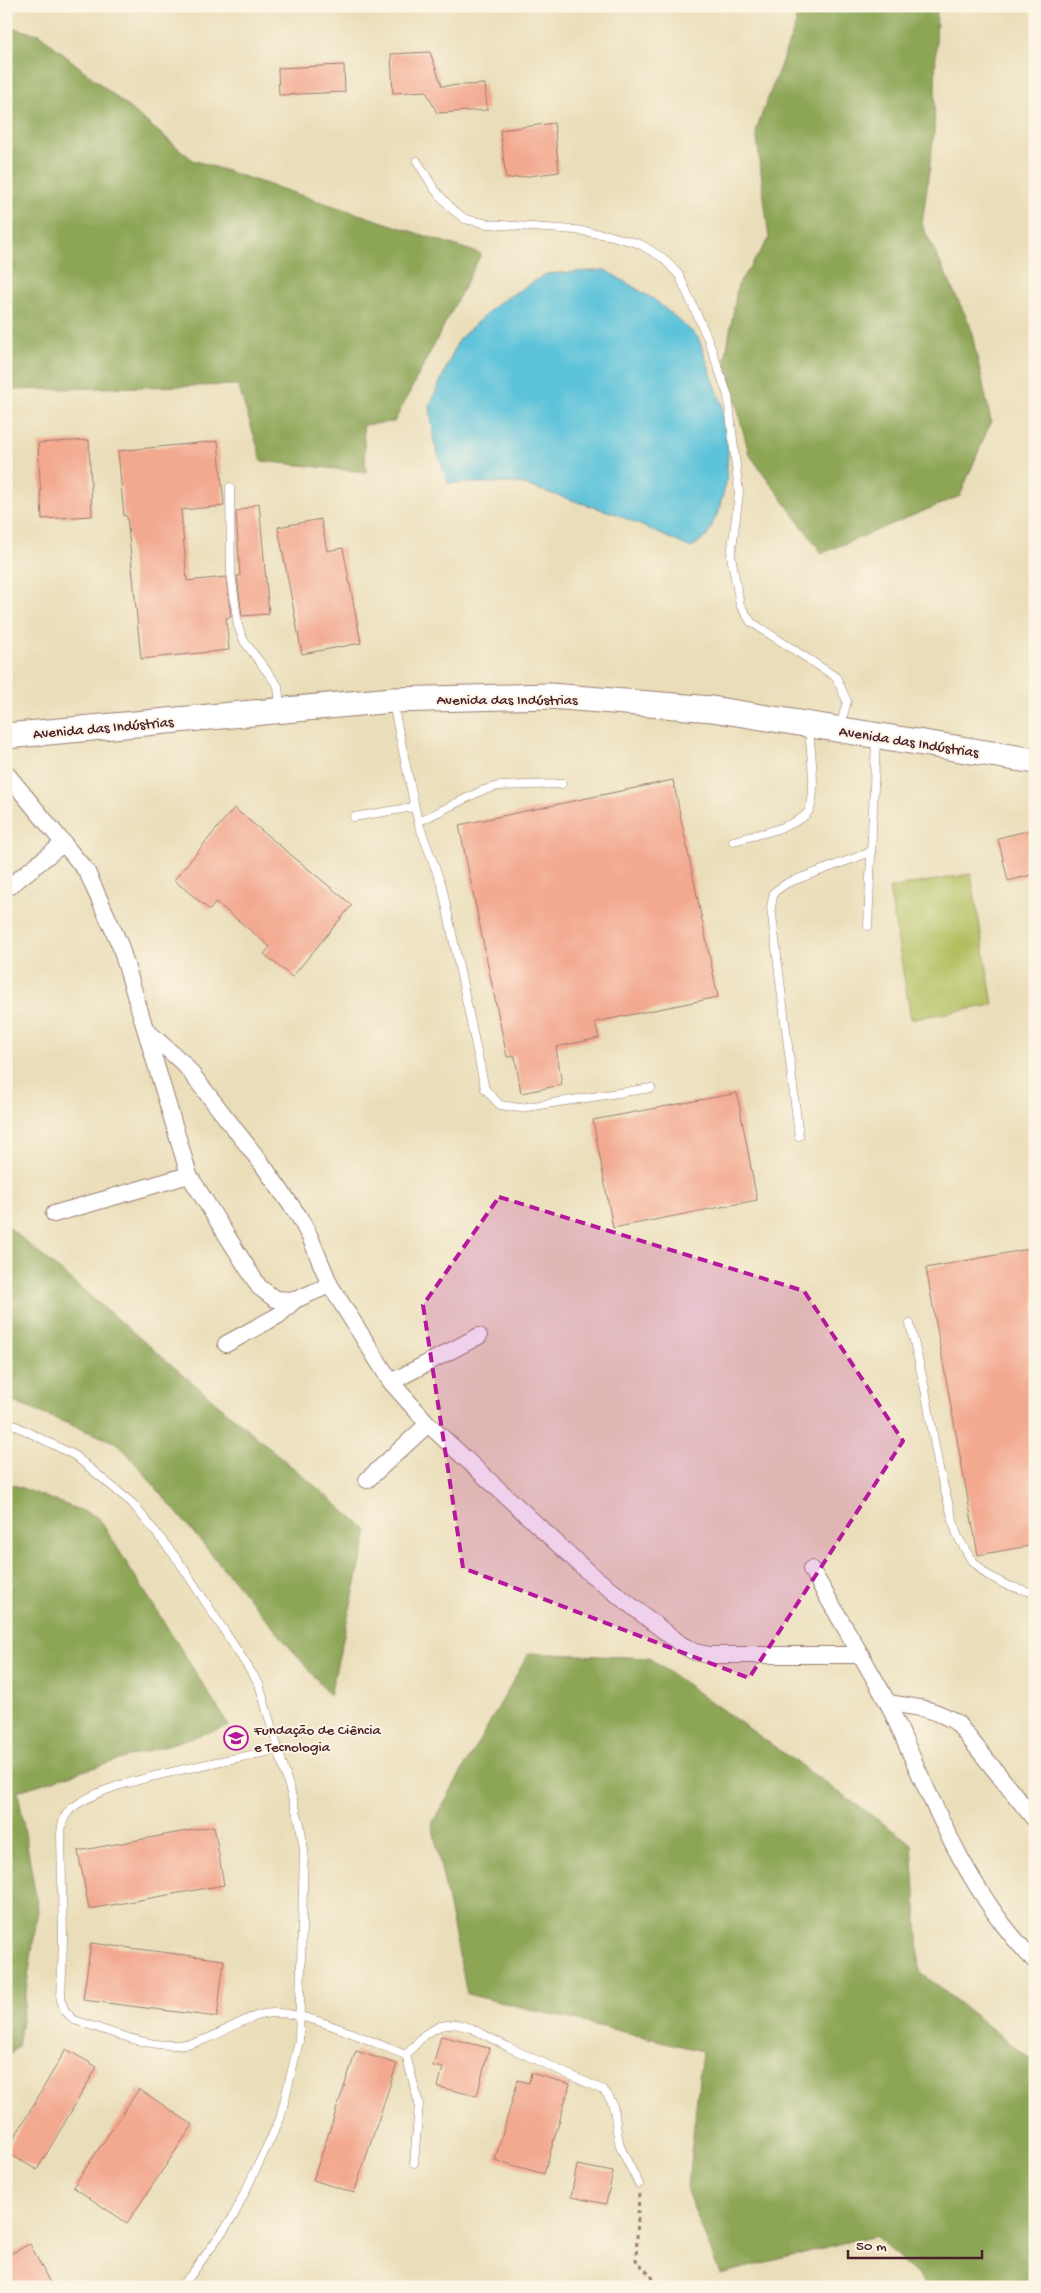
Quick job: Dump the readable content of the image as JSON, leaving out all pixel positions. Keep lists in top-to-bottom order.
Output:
{
  "streets": {
    "main road": ["Avenida das Indústrias"]
  },
  "places": {
    "school or university": ["Fundação de Ciência e Tecnologia"]
  },
  "scale_bar": "50 m"
}
